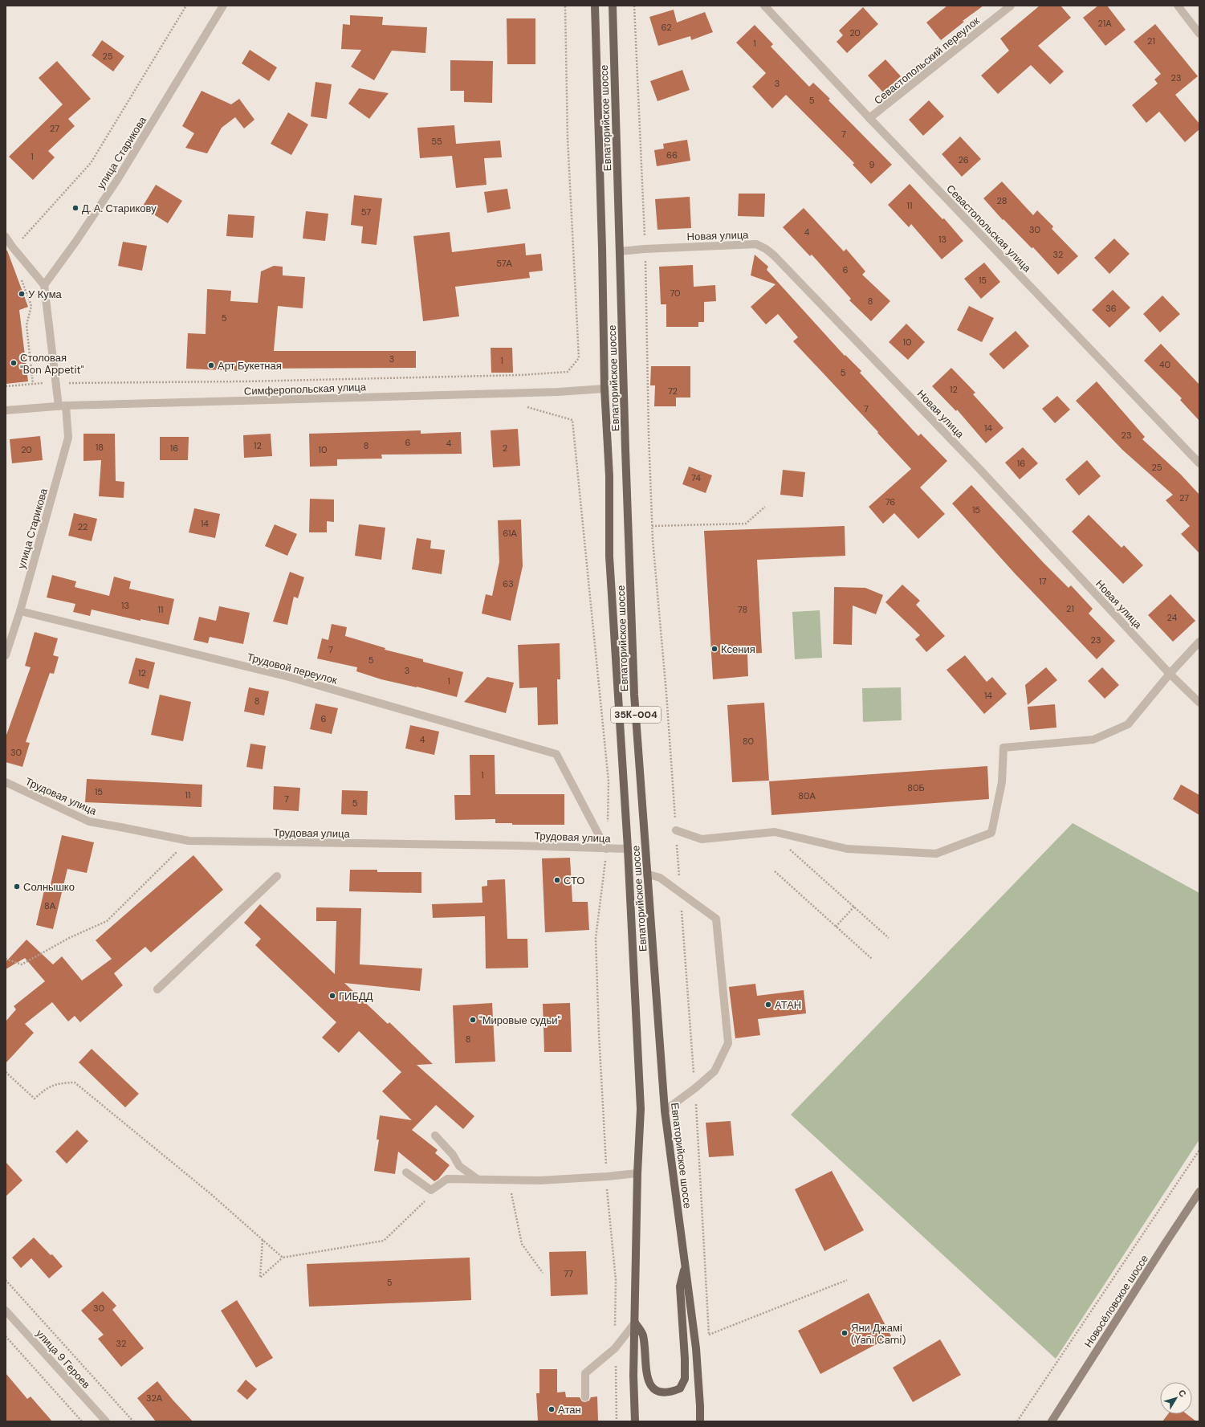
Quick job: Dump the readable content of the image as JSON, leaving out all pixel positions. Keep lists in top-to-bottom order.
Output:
{
  "streets": {
    "main road": ["Евпаторийское шоссе", "35К-004", "Новосёловское шоссе"],
    "street": [
      "Севастопольский переулок",
      "улица Старикова",
      "Севастопольская улица",
      "Новая улица",
      "Симферопольская улица",
      "Трудовой переулок",
      "Трудовая улица",
      "улица 9 Героев"
    ]
  },
  "crossings": [
    ["Севастопольский переулок", "Севастопольская улица"],
    ["Евпаторийское шоссе", "Новая улица"],
    ["Евпаторийское шоссе", "Симферопольская улица"],
    ["Евпаторийское шоссе", "Трудовая улица"],
    ["улица Старикова", "Симферопольская улица"],
    ["улица Старикова", "Трудовой переулок"],
    ["Трудовой переулок", "Трудовая улица"]
  ],
  "places": [
    "Д. А. Старикову",
    "У Кума",
    "Столовая \"Bon Appetit\"",
    "Арт Букетная",
    "Ксения",
    "СТО",
    "Солнышко",
    "ГИБДД",
    "АТАН",
    "\"Мировые судьи\"",
    "Яни Джамі (Yañı Cami)",
    "Атан"
  ],
  "house_numbers": [
    "21А",
    "62",
    "20",
    "21",
    "1",
    "25",
    "23",
    "3",
    "5",
    "27",
    "7",
    "55",
    "66",
    "1",
    "26",
    "9",
    "28",
    "11",
    "57",
    "30",
    "4",
    "13",
    "32",
    "57А",
    "6",
    "15",
    "70",
    "8",
    "36",
    "5",
    "10",
    "3",
    "1",
    "40",
    "5",
    "12",
    "72",
    "7",
    "14",
    "23",
    "6",
    "4",
    "12",
    "8",
    "18",
    "16",
    "2",
    "20",
    "10",
    "16",
    "25",
    "74",
    "27",
    "76",
    "15",
    "14",
    "22",
    "61А",
    "17",
    "63",
    "13",
    "21",
    "11",
    "78",
    "24",
    "23",
    "7",
    "5",
    "3",
    "12",
    "1",
    "14",
    "8",
    "6",
    "4",
    "80",
    "30",
    "1",
    "80Б",
    "15",
    "11",
    "80А",
    "7",
    "5",
    "8А",
    "8",
    "77",
    "5",
    "30",
    "32",
    "32А"
  ],
  "north": "top right"
}
